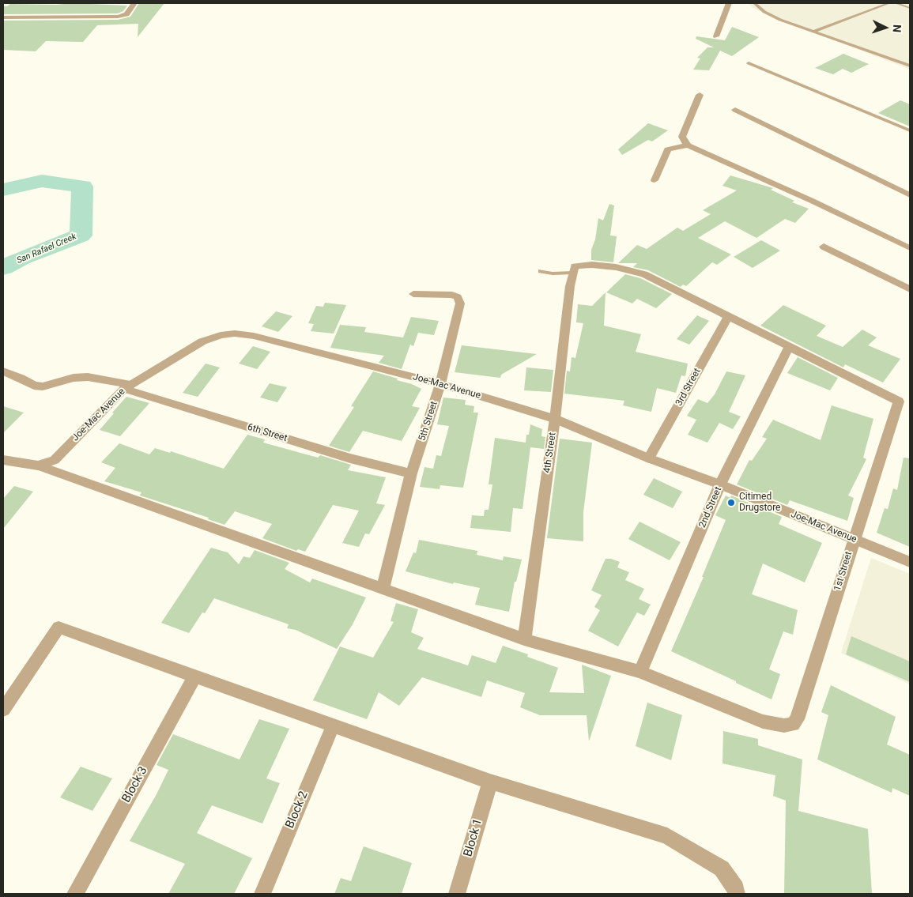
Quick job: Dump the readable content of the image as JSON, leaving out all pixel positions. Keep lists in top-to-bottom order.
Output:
{
  "streets": {
    "street": [
      "Joe-Mac Avenue",
      "3rd Street",
      "5th Street",
      "6th Street",
      "4th Street",
      "2nd Street",
      "1st Street",
      "Block 3",
      "Block 2",
      "Block 1"
    ]
  },
  "crossings": [
    ["Joe-Mac Avenue", "3rd Street"],
    ["Joe-Mac Avenue", "5th Street"],
    ["Joe-Mac Avenue", "6th Street"],
    ["Joe-Mac Avenue", "4th Street"],
    ["Joe-Mac Avenue", "2nd Street"],
    ["Joe-Mac Avenue", "1st Street"],
    ["5th Street", "6th Street"],
    ["2nd Street", "1st Street"]
  ],
  "water": ["San Rafael Creek"],
  "places": ["Citimed Drugstore"],
  "north": "right"
}
